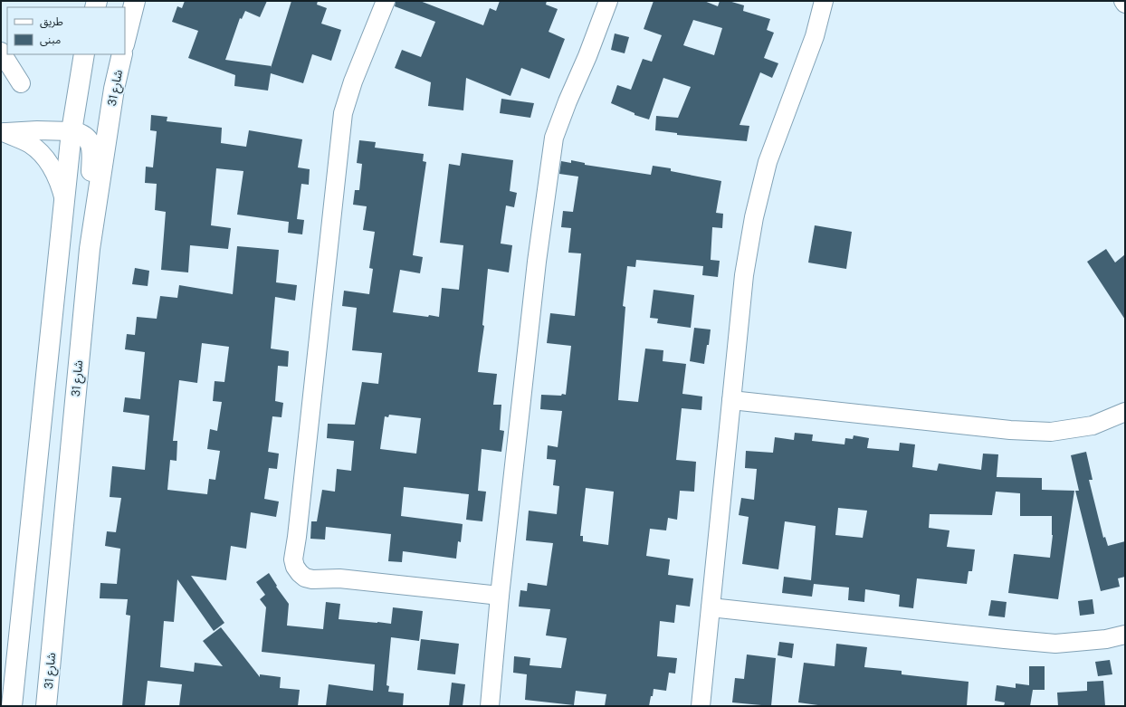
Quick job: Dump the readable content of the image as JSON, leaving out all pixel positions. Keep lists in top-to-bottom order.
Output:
{
  "streets": {
    "street": ["شارع 31"]
  },
  "legend": ["طريق", "مبنى"]
}
